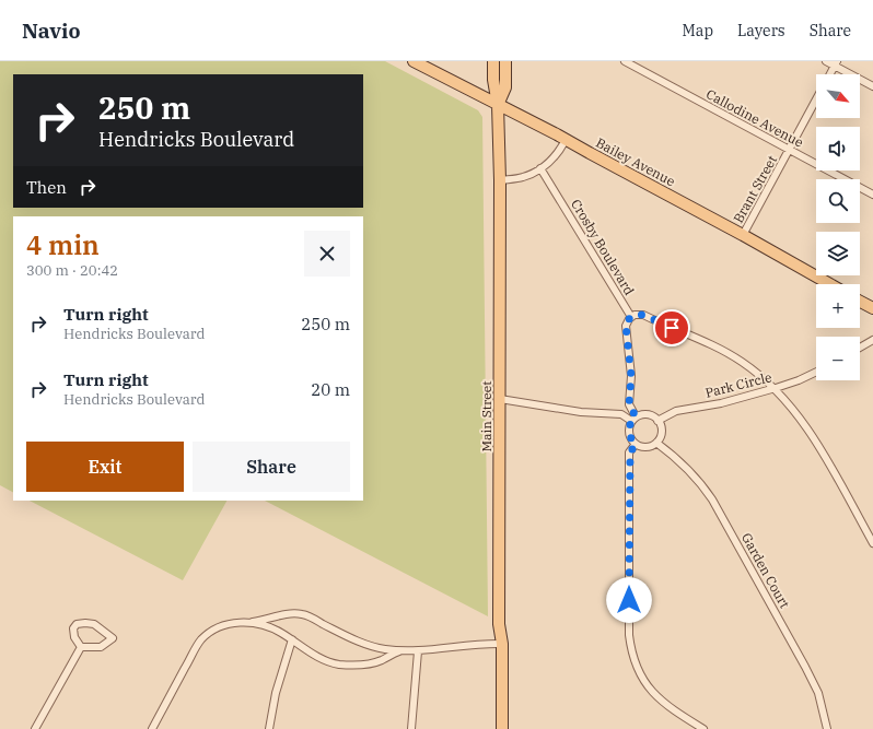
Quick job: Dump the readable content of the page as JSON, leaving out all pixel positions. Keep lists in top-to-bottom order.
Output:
{
  "streets": {
    "main road": ["Bailey Avenue", "Main Street"],
    "street": [
      "Callodine Avenue",
      "Brant Street",
      "Crosby Boulevard",
      "Park Circle",
      "Garden Court"
    ]
  },
  "crossings": [
    ["Callodine Avenue", "Brant Street"],
    ["Bailey Avenue", "Brant Street"],
    ["Bailey Avenue", "Main Street"],
    ["Park Circle", "Garden Court"]
  ],
  "north": "bottom right",
  "page": {
    "header": "Navio",
    "nav": ["Map", "Layers", "Share"],
    "map_buttons": ["+", "−"],
    "turn": ["250 m", "Hendricks Boulevard"],
    "then": "Then",
    "heading": ["4 min", "300 m · 20:42"],
    "list": [
      {
        "name": "Turn right",
        "note": "Hendricks Boulevard",
        "value": "250 m"
      },
      {
        "name": "Turn right",
        "note": "Hendricks Boulevard",
        "value": "20 m"
      }
    ],
    "buttons": ["Exit", "Share"]
  }
}
